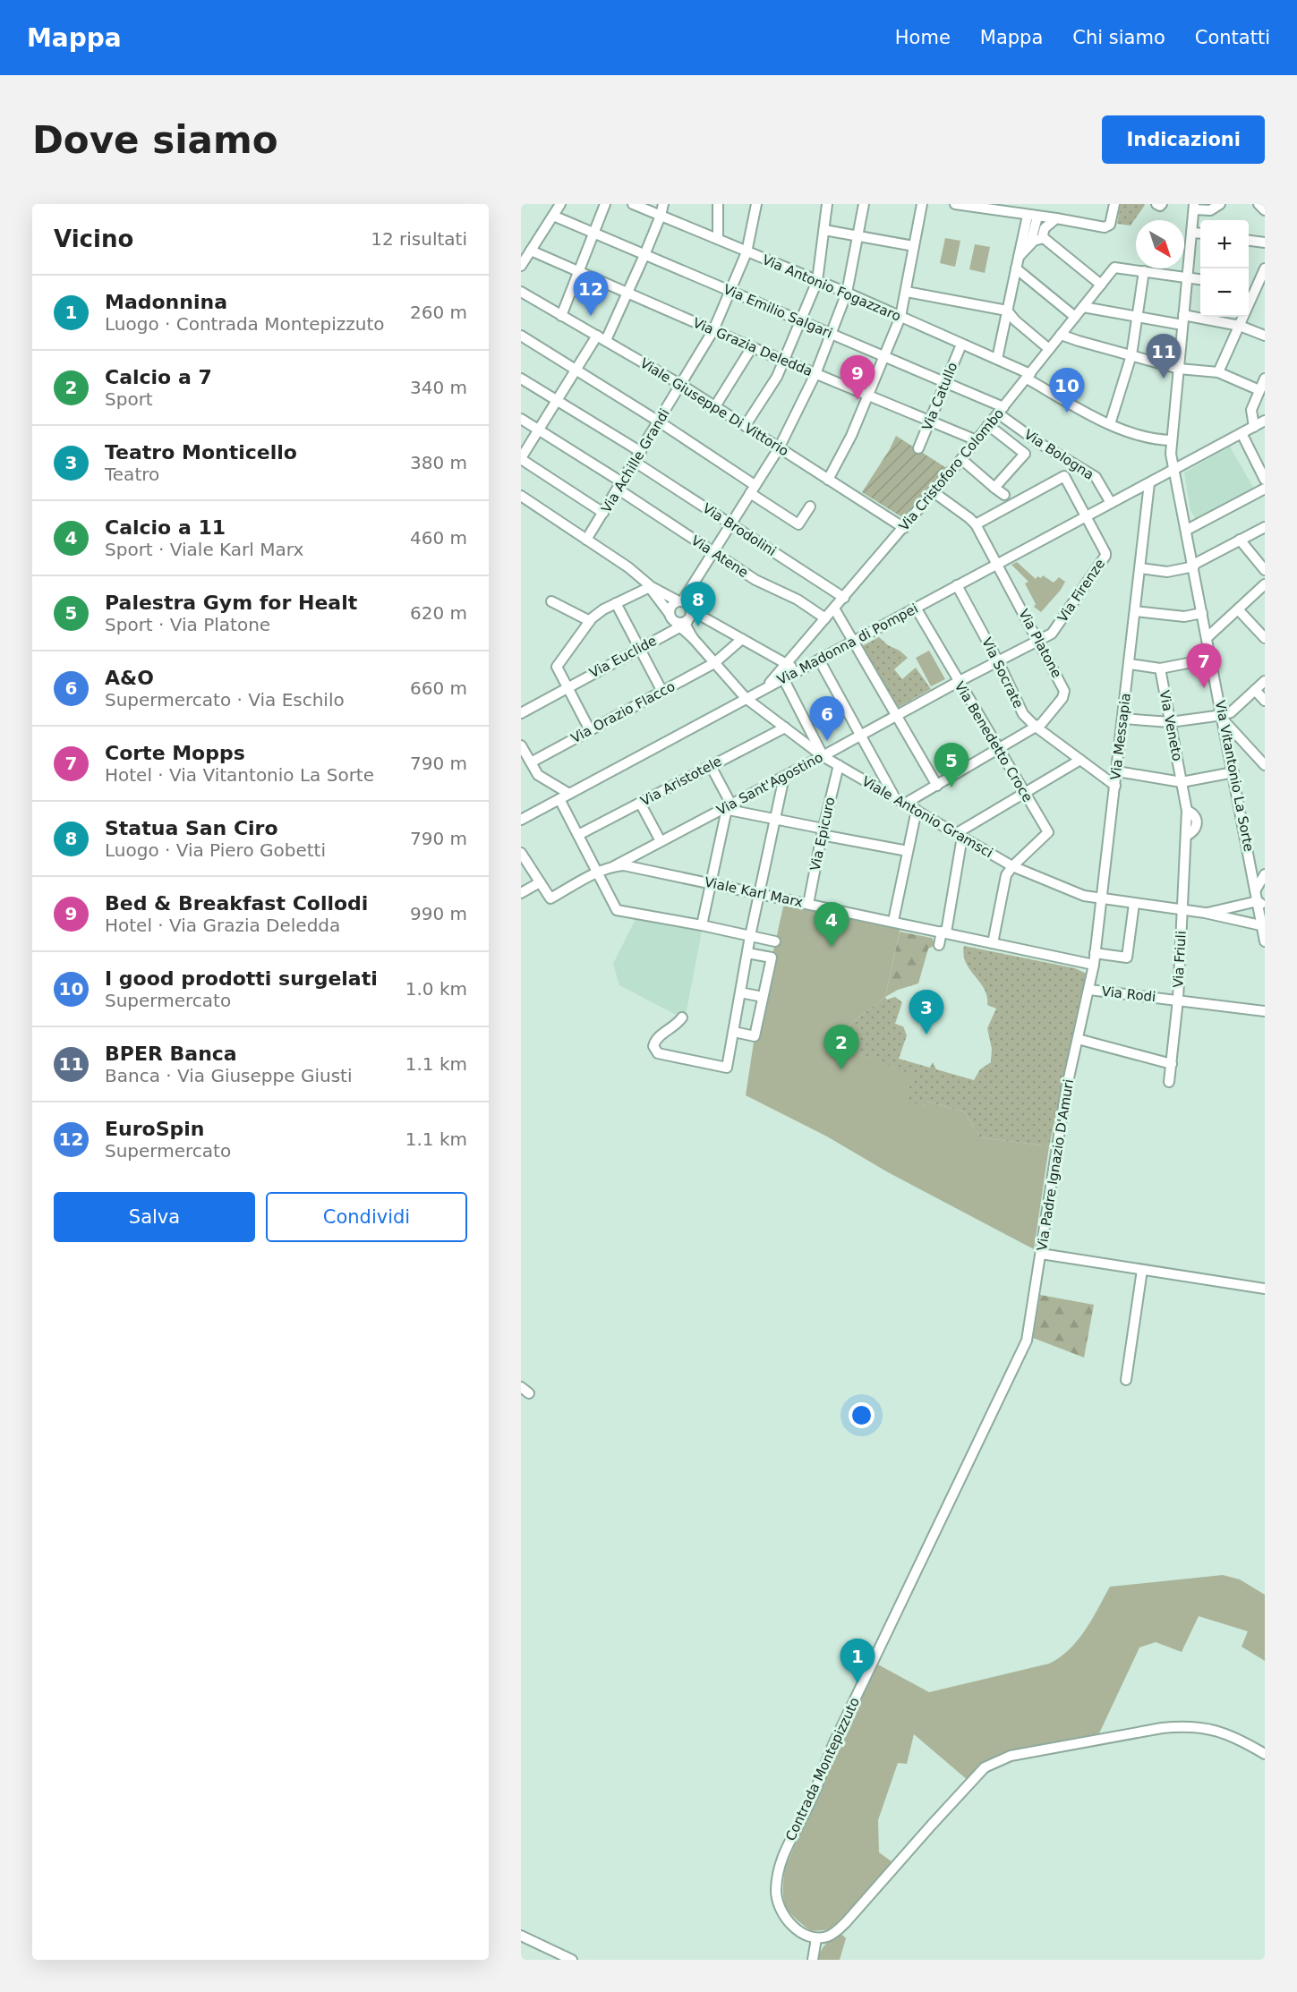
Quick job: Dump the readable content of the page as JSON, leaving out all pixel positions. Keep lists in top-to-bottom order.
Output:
{
  "streets": {
    "street": [
      "Via Antonio Fogazzaro",
      "Via Emilio Salgari",
      "Via Grazia Deledda",
      "Via Catullo",
      "Viale Giuseppe Di Vittorio",
      "Via Bologna",
      "Via Achille Grandi",
      "Via Cristoforo Colombo",
      "Via Brodolini",
      "Via Atene",
      "Via Firenze",
      "Via Platone",
      "Via Madonna di Pompei",
      "Via Euclide",
      "Via Socrate",
      "Via Orazio Flacco",
      "Via Veneto",
      "Via Messapia",
      "Via Benedetto Croce",
      "Via Vitantonio La Sorte",
      "Via Aristotele",
      "Via Sant'Agostino",
      "Viale Antonio Gramsci",
      "Via Epicuro",
      "Viale Karl Marx",
      "Via Friuli",
      "Via Rodi",
      "Via Padre Ignazio D'Amuri",
      "Contrada Montepizzuto"
    ]
  },
  "crossings": [
    ["Via Antonio Fogazzaro", "Via Catullo"],
    ["Via Antonio Fogazzaro", "Via Achille Grandi"],
    ["Via Antonio Fogazzaro", "Via Cristoforo Colombo"],
    ["Via Antonio Fogazzaro", "Via Vitantonio La Sorte"],
    ["Via Emilio Salgari", "Via Catullo"],
    ["Via Emilio Salgari", "Via Bologna"],
    ["Via Emilio Salgari", "Via Achille Grandi"],
    ["Via Emilio Salgari", "Via Cristoforo Colombo"],
    ["Via Grazia Deledda", "Via Catullo"],
    ["Via Grazia Deledda", "Via Achille Grandi"],
    ["Via Grazia Deledda", "Via Cristoforo Colombo"],
    ["Viale Giuseppe Di Vittorio", "Via Achille Grandi"],
    ["Viale Giuseppe Di Vittorio", "Via Cristoforo Colombo"],
    ["Via Bologna", "Via Cristoforo Colombo"],
    ["Via Bologna", "Via Madonna di Pompei"],
    ["Via Achille Grandi", "Via Brodolini"],
    ["Via Achille Grandi", "Via Atene"],
    ["Via Cristoforo Colombo", "Via Brodolini"],
    ["Via Cristoforo Colombo", "Via Atene"],
    ["Via Cristoforo Colombo", "Via Madonna di Pompei"],
    ["Via Firenze", "Via Platone"],
    ["Via Firenze", "Via Madonna di Pompei"],
    ["Via Firenze", "Via Sant'Agostino"],
    ["Via Platone", "Via Madonna di Pompei"],
    ["Via Platone", "Via Socrate"],
    ["Via Platone", "Via Benedetto Croce"],
    ["Via Platone", "Via Sant'Agostino"],
    ["Via Platone", "Viale Antonio Gramsci"],
    ["Via Madonna di Pompei", "Via Socrate"],
    ["Via Madonna di Pompei", "Via Messapia"],
    ["Via Madonna di Pompei", "Via Benedetto Croce"],
    ["Via Madonna di Pompei", "Via Vitantonio La Sorte"],
    ["Via Madonna di Pompei", "Viale Antonio Gramsci"],
    ["Via Euclide", "Viale Antonio Gramsci"],
    ["Via Socrate", "Via Messapia"],
    ["Via Socrate", "Via Sant'Agostino"],
    ["Via Orazio Flacco", "Viale Antonio Gramsci"],
    ["Via Veneto", "Via Friuli"],
    ["Via Messapia", "Viale Antonio Gramsci"],
    ["Via Messapia", "Viale Karl Marx"],
    ["Via Messapia", "Via Rodi"],
    ["Via Messapia", "Via Padre Ignazio D'Amuri"],
    ["Via Benedetto Croce", "Via Sant'Agostino"],
    ["Via Benedetto Croce", "Viale Antonio Gramsci"],
    ["Via Vitantonio La Sorte", "Viale Antonio Gramsci"],
    ["Via Aristotele", "Viale Antonio Gramsci"],
    ["Via Sant'Agostino", "Viale Antonio Gramsci"],
    ["Via Sant'Agostino", "Viale Karl Marx"],
    ["Viale Antonio Gramsci", "Via Epicuro"],
    ["Viale Antonio Gramsci", "Via Friuli"],
    ["Via Epicuro", "Viale Karl Marx"],
    ["Via Friuli", "Via Rodi"],
    ["Via Rodi", "Via Padre Ignazio D'Amuri"],
    ["Via Padre Ignazio D'Amuri", "Contrada Montepizzuto"]
  ],
  "north": "bottom right",
  "page": {
    "header": "Mappa",
    "nav": [
      "Home",
      "Mappa",
      "Chi siamo",
      "Contatti"
    ],
    "buttons": [
      "Indicazioni",
      ["Salva", "Condividi"]
    ],
    "title": "Dove siamo",
    "heading": ["Vicino", "12 risultati"],
    "map_buttons": ["+", "−"],
    "pins": [
      "12",
      "11",
      "9",
      "10",
      "8",
      "7",
      "6",
      "5",
      "4",
      "3",
      "2",
      "1"
    ],
    "list": [
      {
        "mark": "1",
        "name": "Madonnina",
        "note": "Luogo · Contrada Montepizzuto",
        "value": "260 m"
      },
      {
        "mark": "2",
        "name": "Calcio a 7",
        "note": "Sport",
        "value": "340 m"
      },
      {
        "mark": "3",
        "name": "Teatro Monticello",
        "note": "Teatro",
        "value": "380 m"
      },
      {
        "mark": "4",
        "name": "Calcio a 11",
        "note": "Sport · Viale Karl Marx",
        "value": "460 m"
      },
      {
        "mark": "5",
        "name": "Palestra Gym for Healt",
        "note": "Sport · Via Platone",
        "value": "620 m"
      },
      {
        "mark": "6",
        "name": "A&O",
        "note": "Supermercato · Via Eschilo",
        "value": "660 m"
      },
      {
        "mark": "7",
        "name": "Corte Mopps",
        "note": "Hotel · Via Vitantonio La Sorte",
        "value": "790 m"
      },
      {
        "mark": "8",
        "name": "Statua San Ciro",
        "note": "Luogo · Via Piero Gobetti",
        "value": "790 m"
      },
      {
        "mark": "9",
        "name": "Bed & Breakfast Collodi",
        "note": "Hotel · Via Grazia Deledda",
        "value": "990 m"
      },
      {
        "mark": "10",
        "name": "I good prodotti surgelati",
        "note": "Supermercato",
        "value": "1.0 km"
      },
      {
        "mark": "11",
        "name": "BPER Banca",
        "note": "Banca · Via Giuseppe Giusti",
        "value": "1.1 km"
      },
      {
        "mark": "12",
        "name": "EuroSpin",
        "note": "Supermercato",
        "value": "1.1 km"
      }
    ]
  }
}
